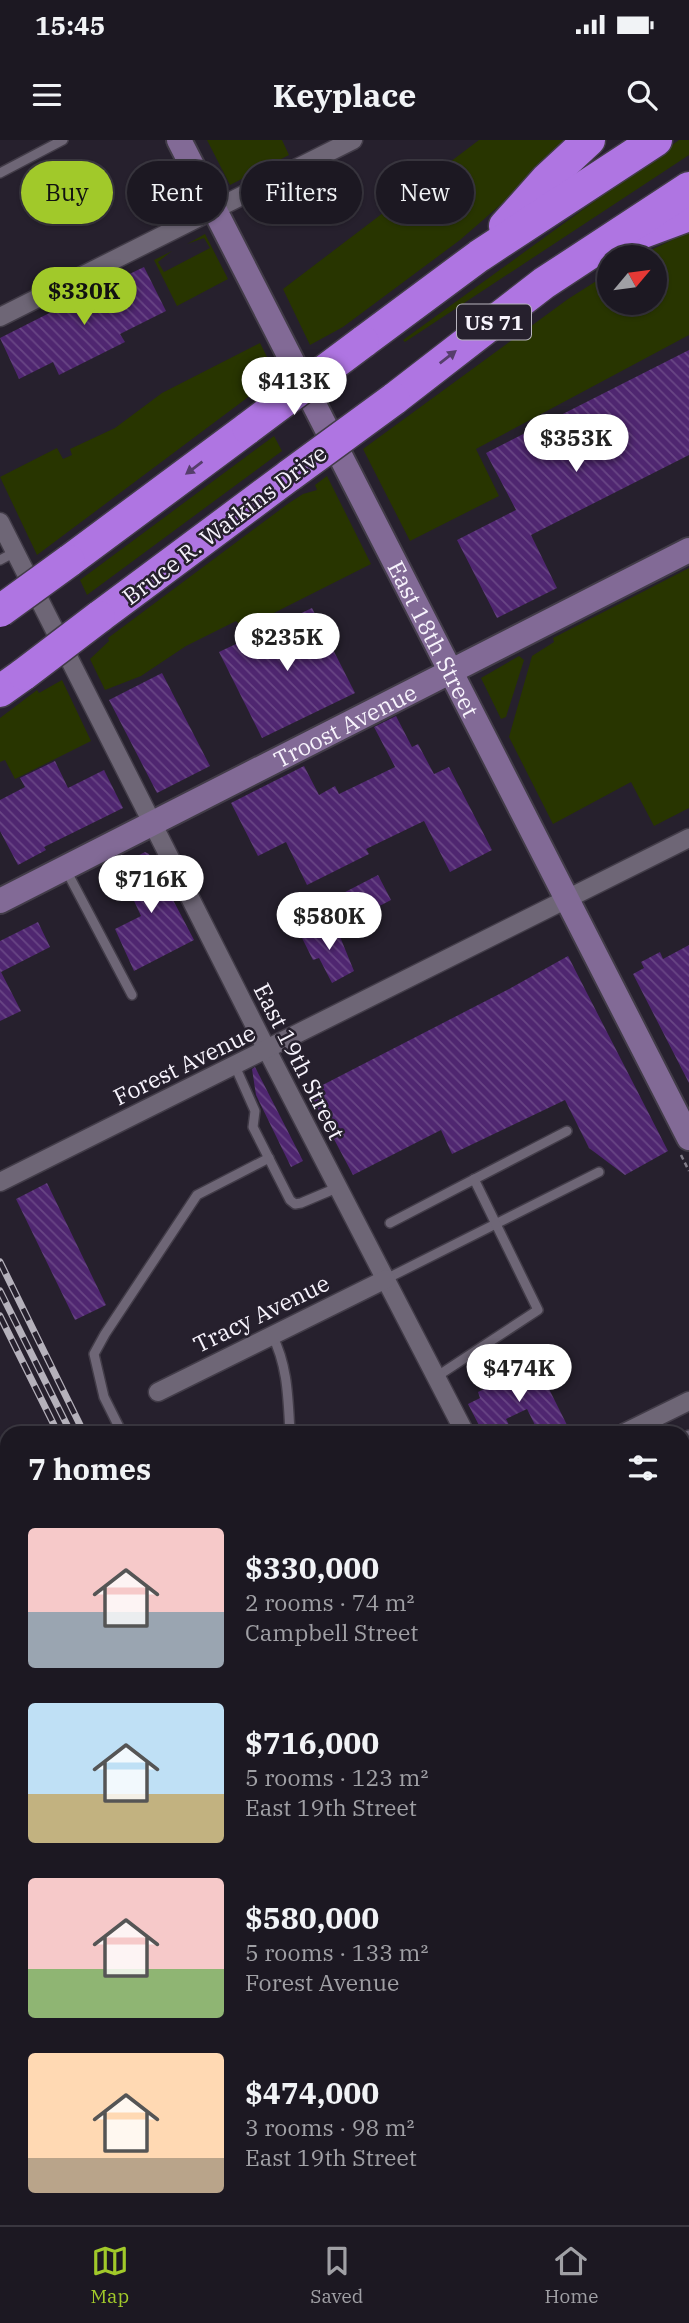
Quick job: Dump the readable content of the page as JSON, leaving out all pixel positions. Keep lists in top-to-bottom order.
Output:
{
  "streets": {
    "highway": ["US 71", "Bruce R. Watkins Drive"],
    "main road": ["East 18th Street", "Troost Avenue"],
    "street": ["East 19th Street", "Forest Avenue", "Tracy Avenue"]
  },
  "crossings": [
    ["East 18th Street", "Troost Avenue"],
    ["East 18th Street", "Forest Avenue"],
    ["Troost Avenue", "East 19th Street"],
    ["East 19th Street", "Forest Avenue"],
    ["East 19th Street", "Tracy Avenue"]
  ],
  "north": "top right",
  "page": {
    "status": "15:45",
    "header": "Keyplace",
    "chip": [
      "Buy",
      "Rent",
      "Filters",
      "New"
    ],
    "price": [
      "$330K",
      "$413K",
      "$353K",
      "$235K",
      "$716K",
      "$580K",
      "$474K"
    ],
    "heading": "7 homes",
    "list": [
      {
        "name": "$330,000",
        "note": "2 rooms · 74 m² · Campbell Street"
      },
      {
        "name": "$716,000",
        "note": "5 rooms · 123 m² · East 19th Street"
      },
      {
        "name": "$580,000",
        "note": "5 rooms · 133 m² · Forest Avenue"
      },
      {
        "name": "$474,000",
        "note": "3 rooms · 98 m² · East 19th Street"
      }
    ],
    "tabs": ["Map", "Saved", "Home"]
  }
}
